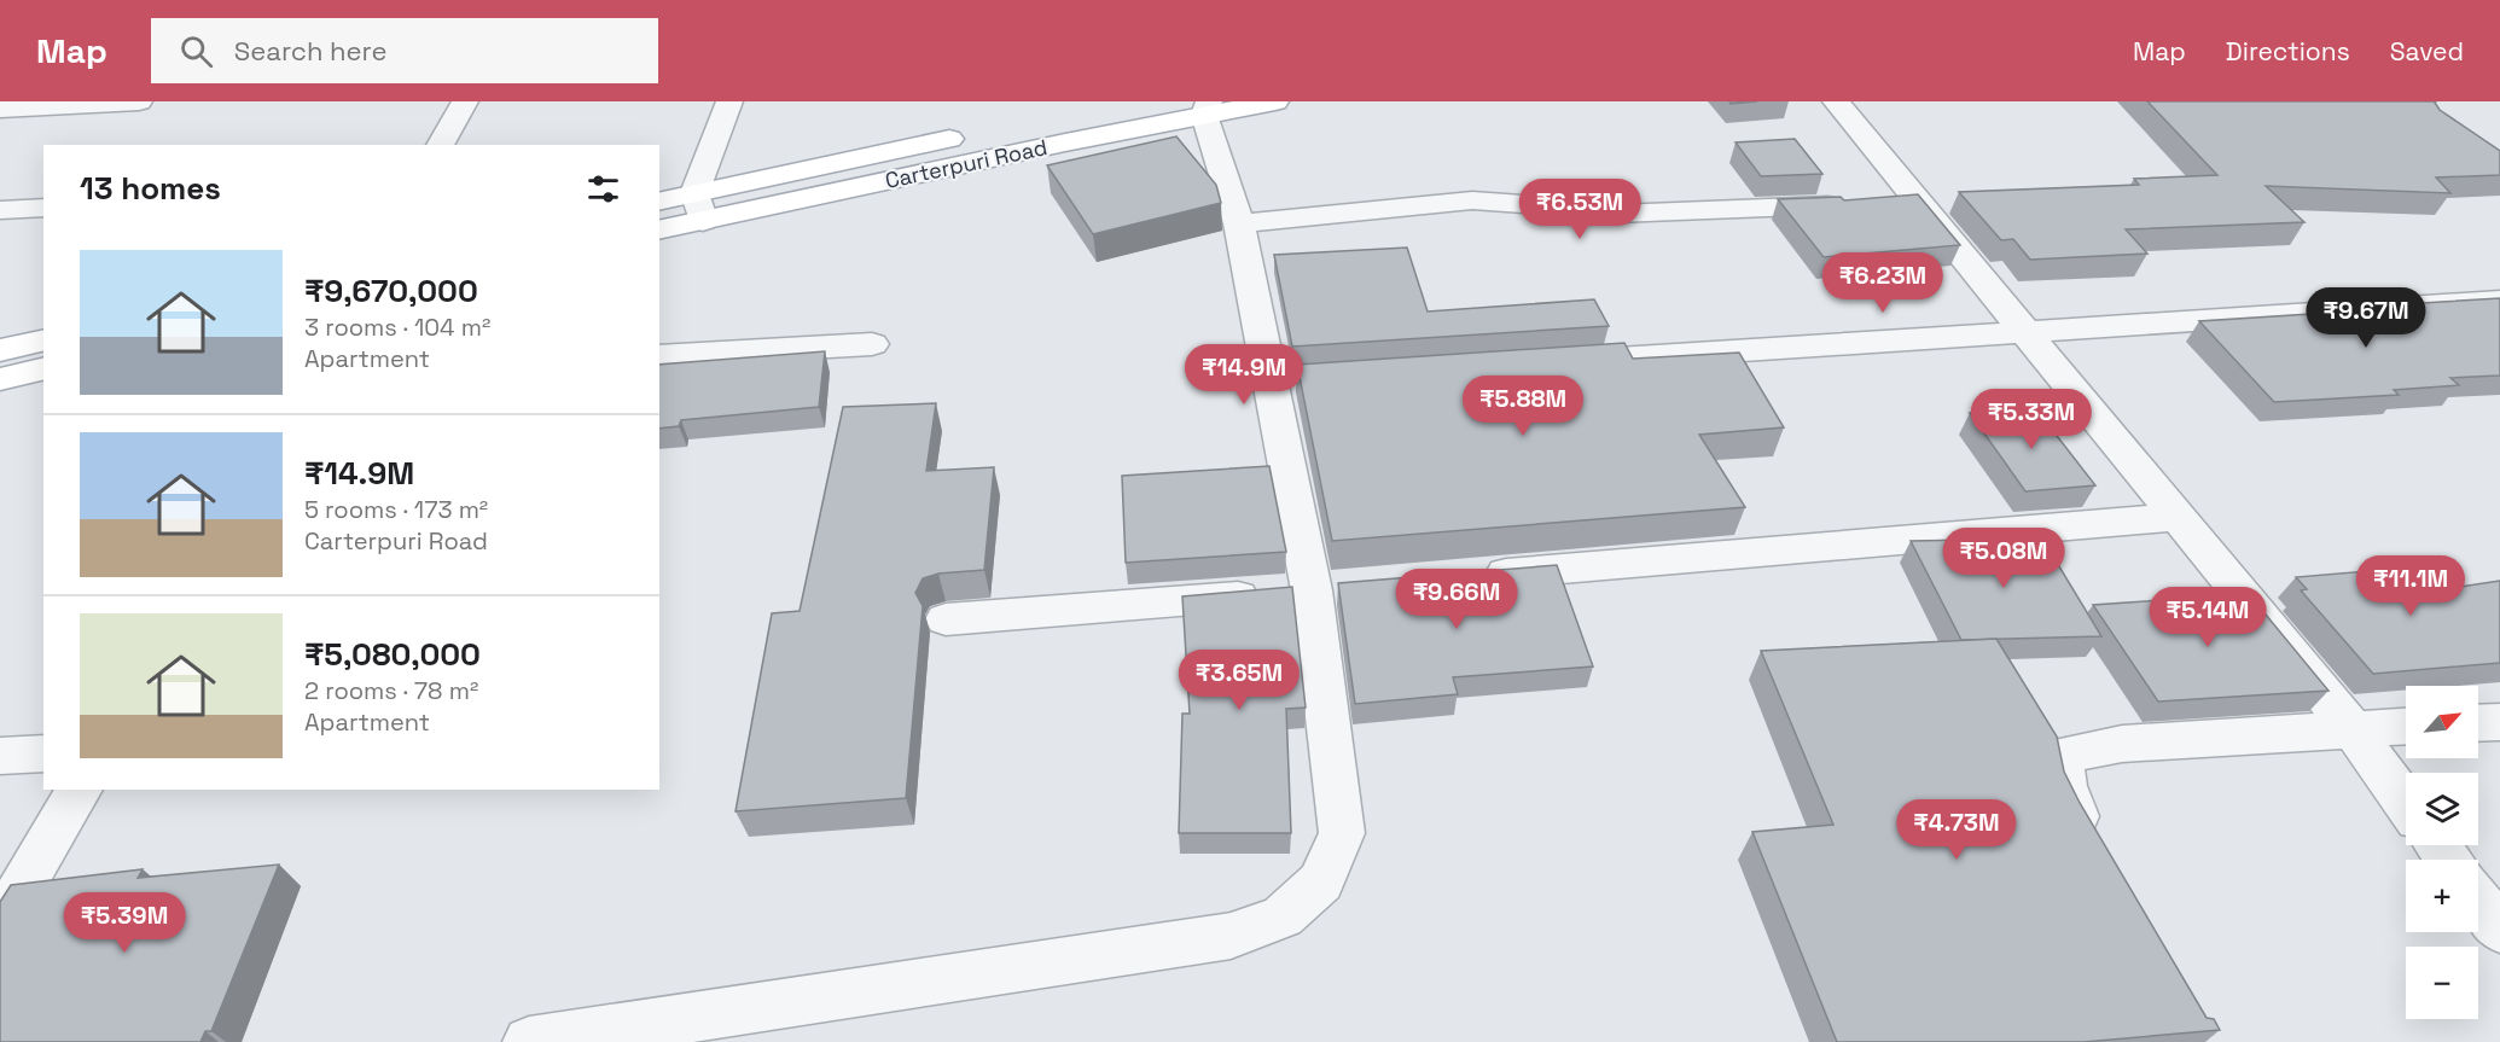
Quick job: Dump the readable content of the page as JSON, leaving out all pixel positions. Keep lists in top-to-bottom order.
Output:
{
  "streets": {
    "main road": ["Carterpuri Road"]
  },
  "north": "top right",
  "page": {
    "header": "Map",
    "search": "Search here",
    "nav": ["Map", "Directions", "Saved"],
    "heading": "13 homes",
    "price": [
      "₹6.53M",
      "₹6.23M",
      "₹9.67M",
      "₹14.9M",
      "₹5.88M",
      "₹5.33M",
      "₹5.08M",
      "₹11.1M",
      "₹9.66M",
      "₹5.14M",
      "₹3.65M",
      "₹4.73M",
      "₹5.39M"
    ],
    "list": [
      {
        "name": "₹9,670,000",
        "note": "3 rooms · 104 m² · Apartment"
      },
      {
        "name": "₹14.9M",
        "note": "5 rooms · 173 m² · Carterpuri Road"
      },
      {
        "name": "₹5,080,000",
        "note": "2 rooms · 78 m² · Apartment"
      }
    ],
    "map_buttons": ["+", "−"]
  }
}
